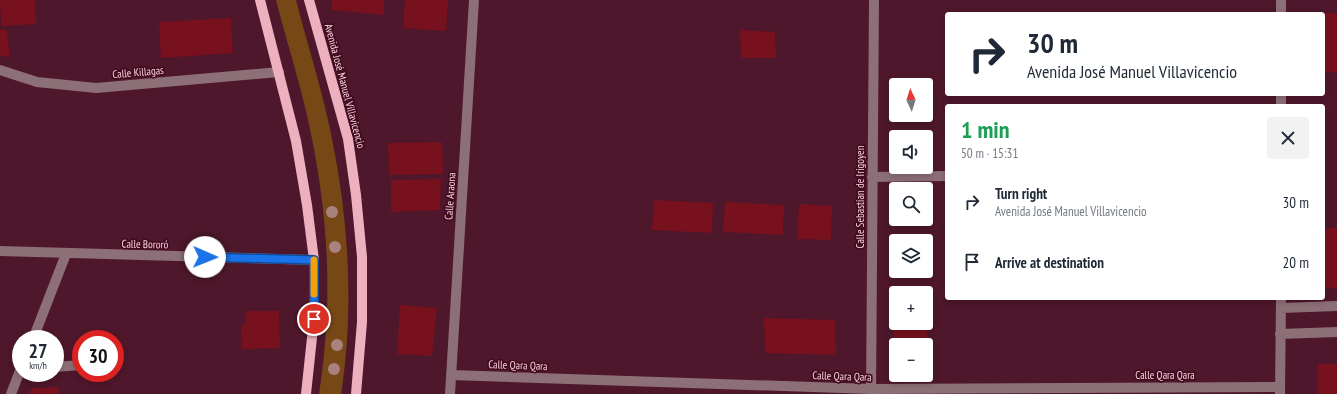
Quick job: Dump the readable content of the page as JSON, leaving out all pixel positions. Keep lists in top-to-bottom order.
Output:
{
  "streets": {
    "main road": ["Avenida José Manuel Villavicencio"],
    "street": [
      "Calle Killagas",
      "Calle Araona",
      "Calle Sebastian de Irigoyen",
      "Calle Bororó",
      "Calle Qara Qara"
    ]
  },
  "crossings": [
    ["Calle Araona", "Calle Qara Qara"],
    ["Calle Sebastian de Irigoyen", "Calle Qara Qara"]
  ],
  "north": "top",
  "page": {
    "turn": ["30 m", "Avenida José Manuel Villavicencio"],
    "map_buttons": ["+", "−"],
    "heading": ["1 min", "50 m · 15:31"],
    "list": [
      {
        "name": "Turn right",
        "note": "Avenida José Manuel Villavicencio",
        "value": "30 m"
      },
      {
        "name": "Arrive at destination",
        "value": "20 m"
      }
    ],
    "speed": "27 km/h",
    "limit": "30"
  }
}
